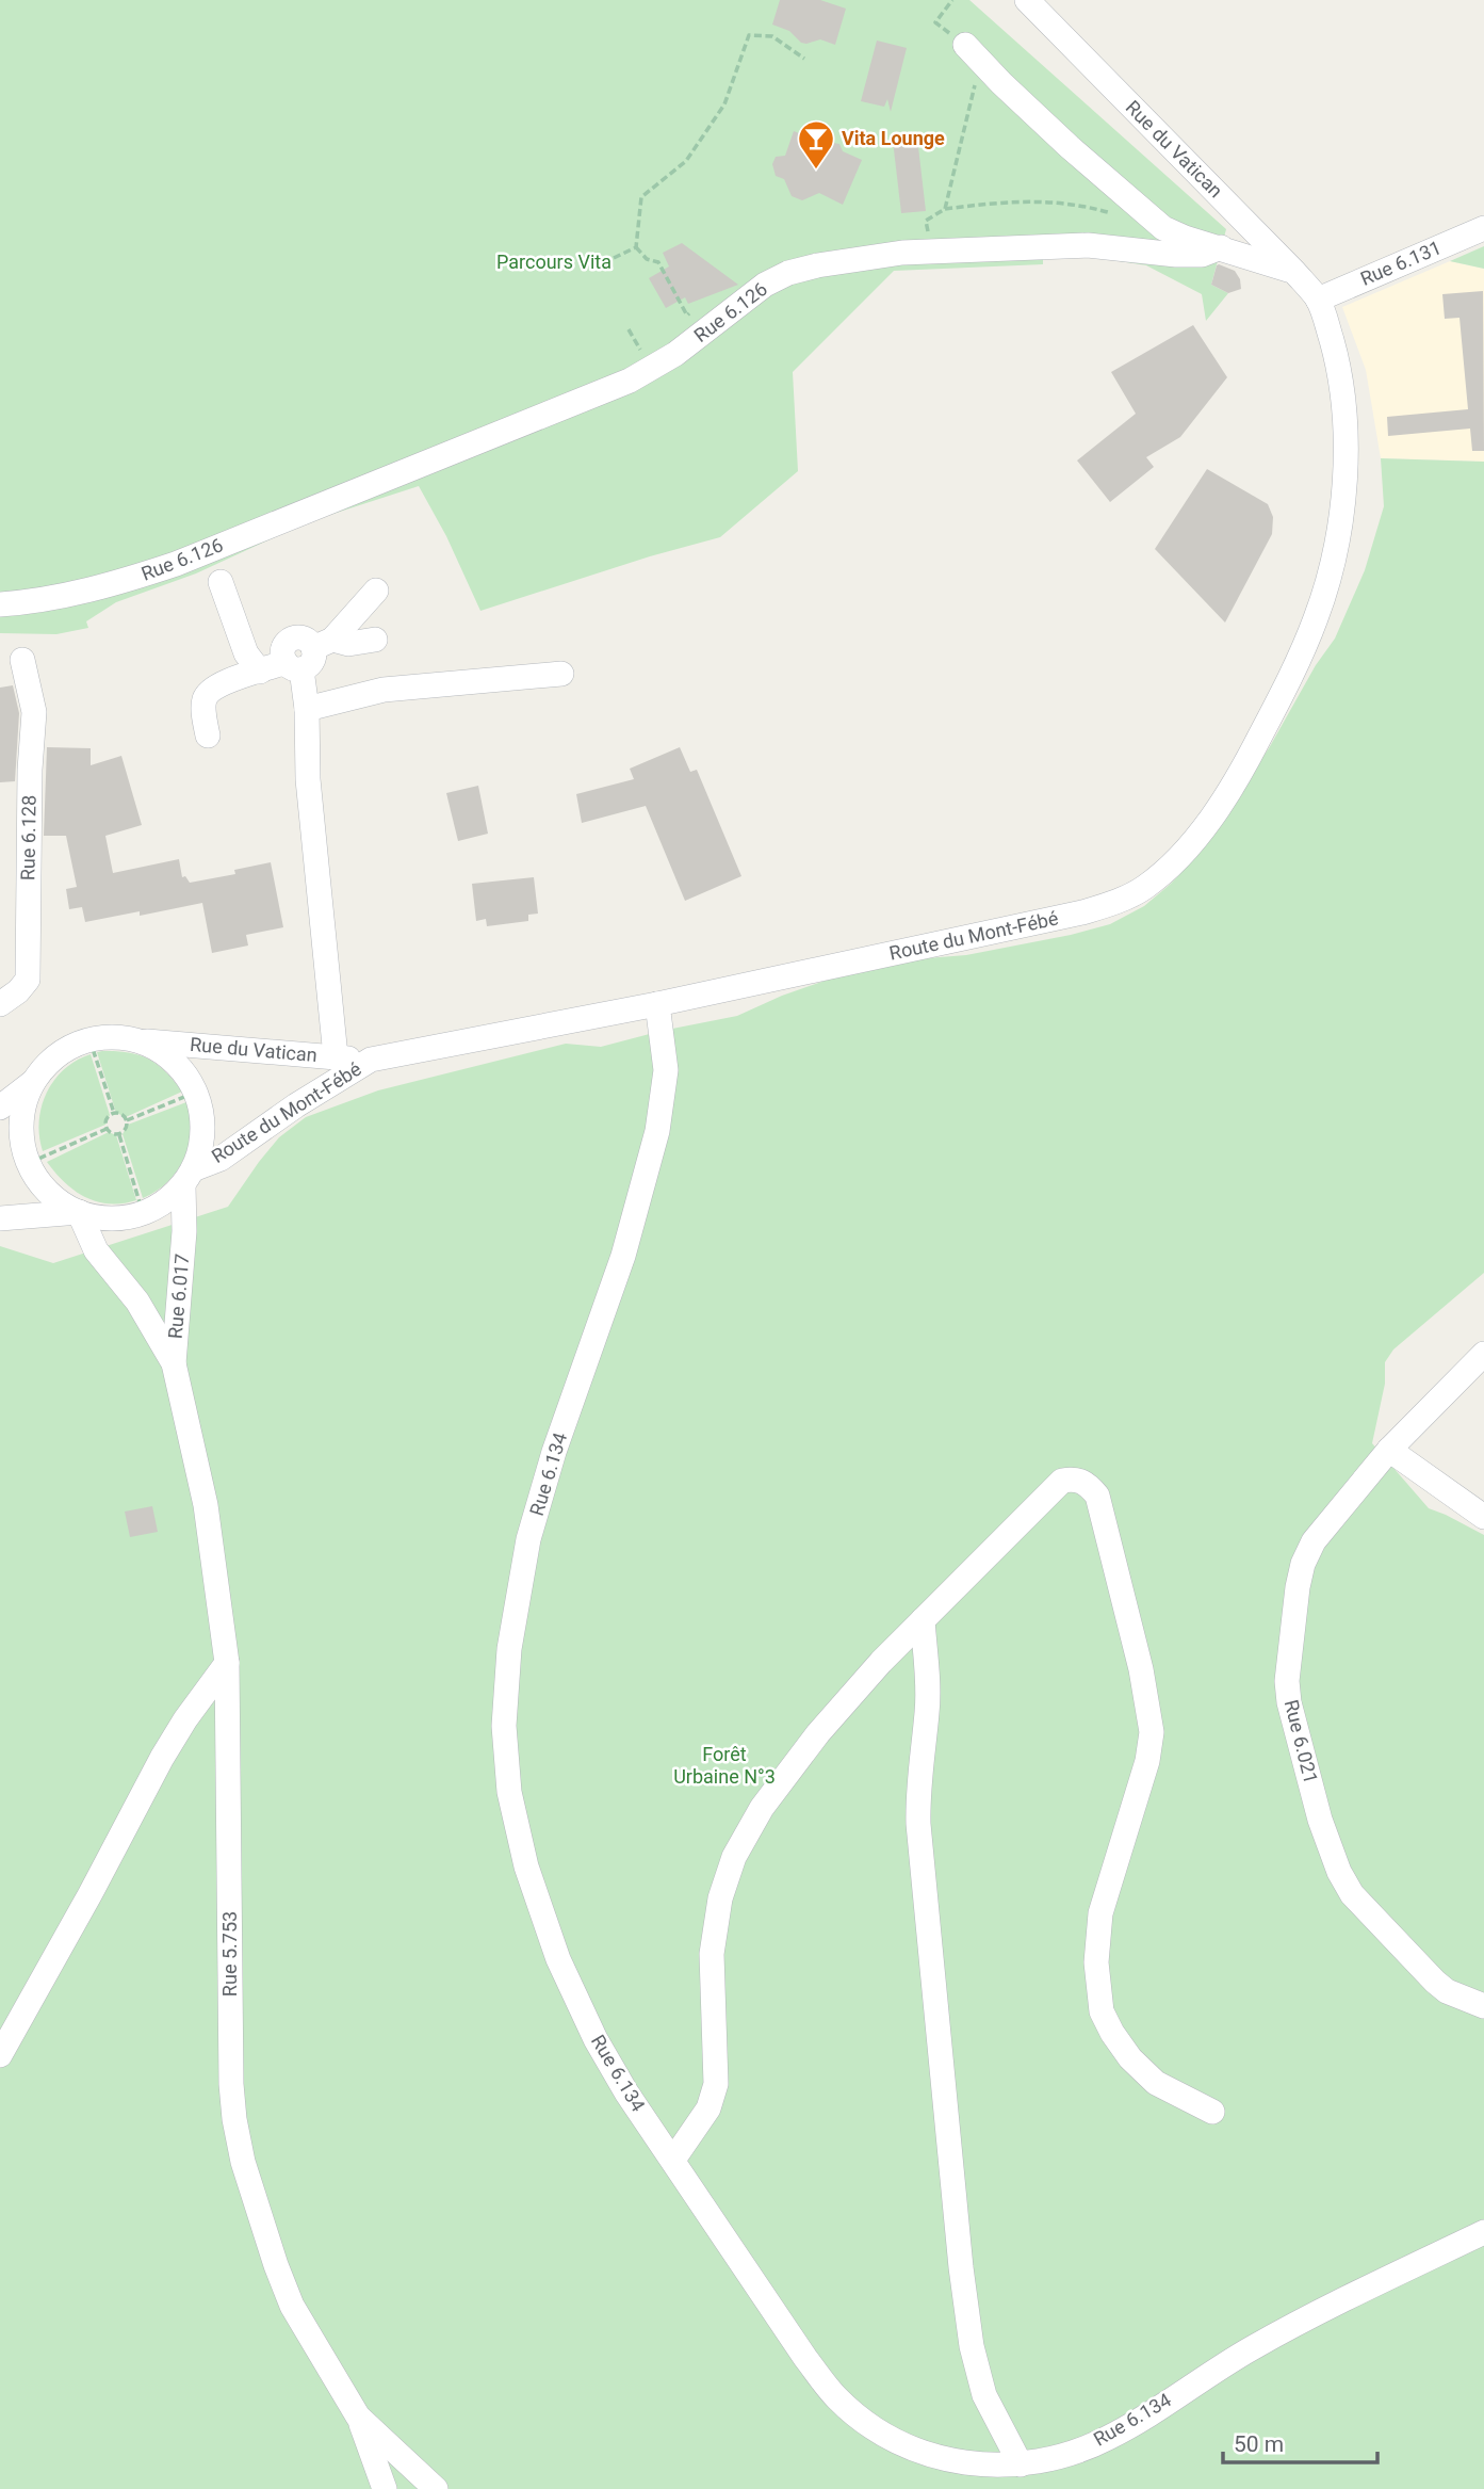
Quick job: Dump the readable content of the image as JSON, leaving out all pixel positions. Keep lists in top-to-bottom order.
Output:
{
  "streets": {
    "street": [
      "Rue du Vatican",
      "Rue 6.131",
      "Rue 6.126",
      "Rue 6.128",
      "Route du Mont-Fébé",
      "Rue 6.017",
      "Rue 6.134",
      "Rue 6.021",
      "Rue 5.753"
    ]
  },
  "crossings": [
    ["Rue du Vatican", "Rue 6.131"],
    ["Rue du Vatican", "Route du Mont-Fébé"],
    ["Rue du Vatican", "Rue 6.017"],
    ["Rue 6.131", "Route du Mont-Fébé"],
    ["Route du Mont-Fébé", "Rue 6.017"],
    ["Route du Mont-Fébé", "Rue 6.134"],
    ["Rue 6.017", "Rue 5.753"]
  ],
  "parks": ["Parcours Vita", "Forêt Urbaine N°3"],
  "places": {
    "bar": ["Vita Lounge"]
  },
  "scale_bar": "50 m"
}
